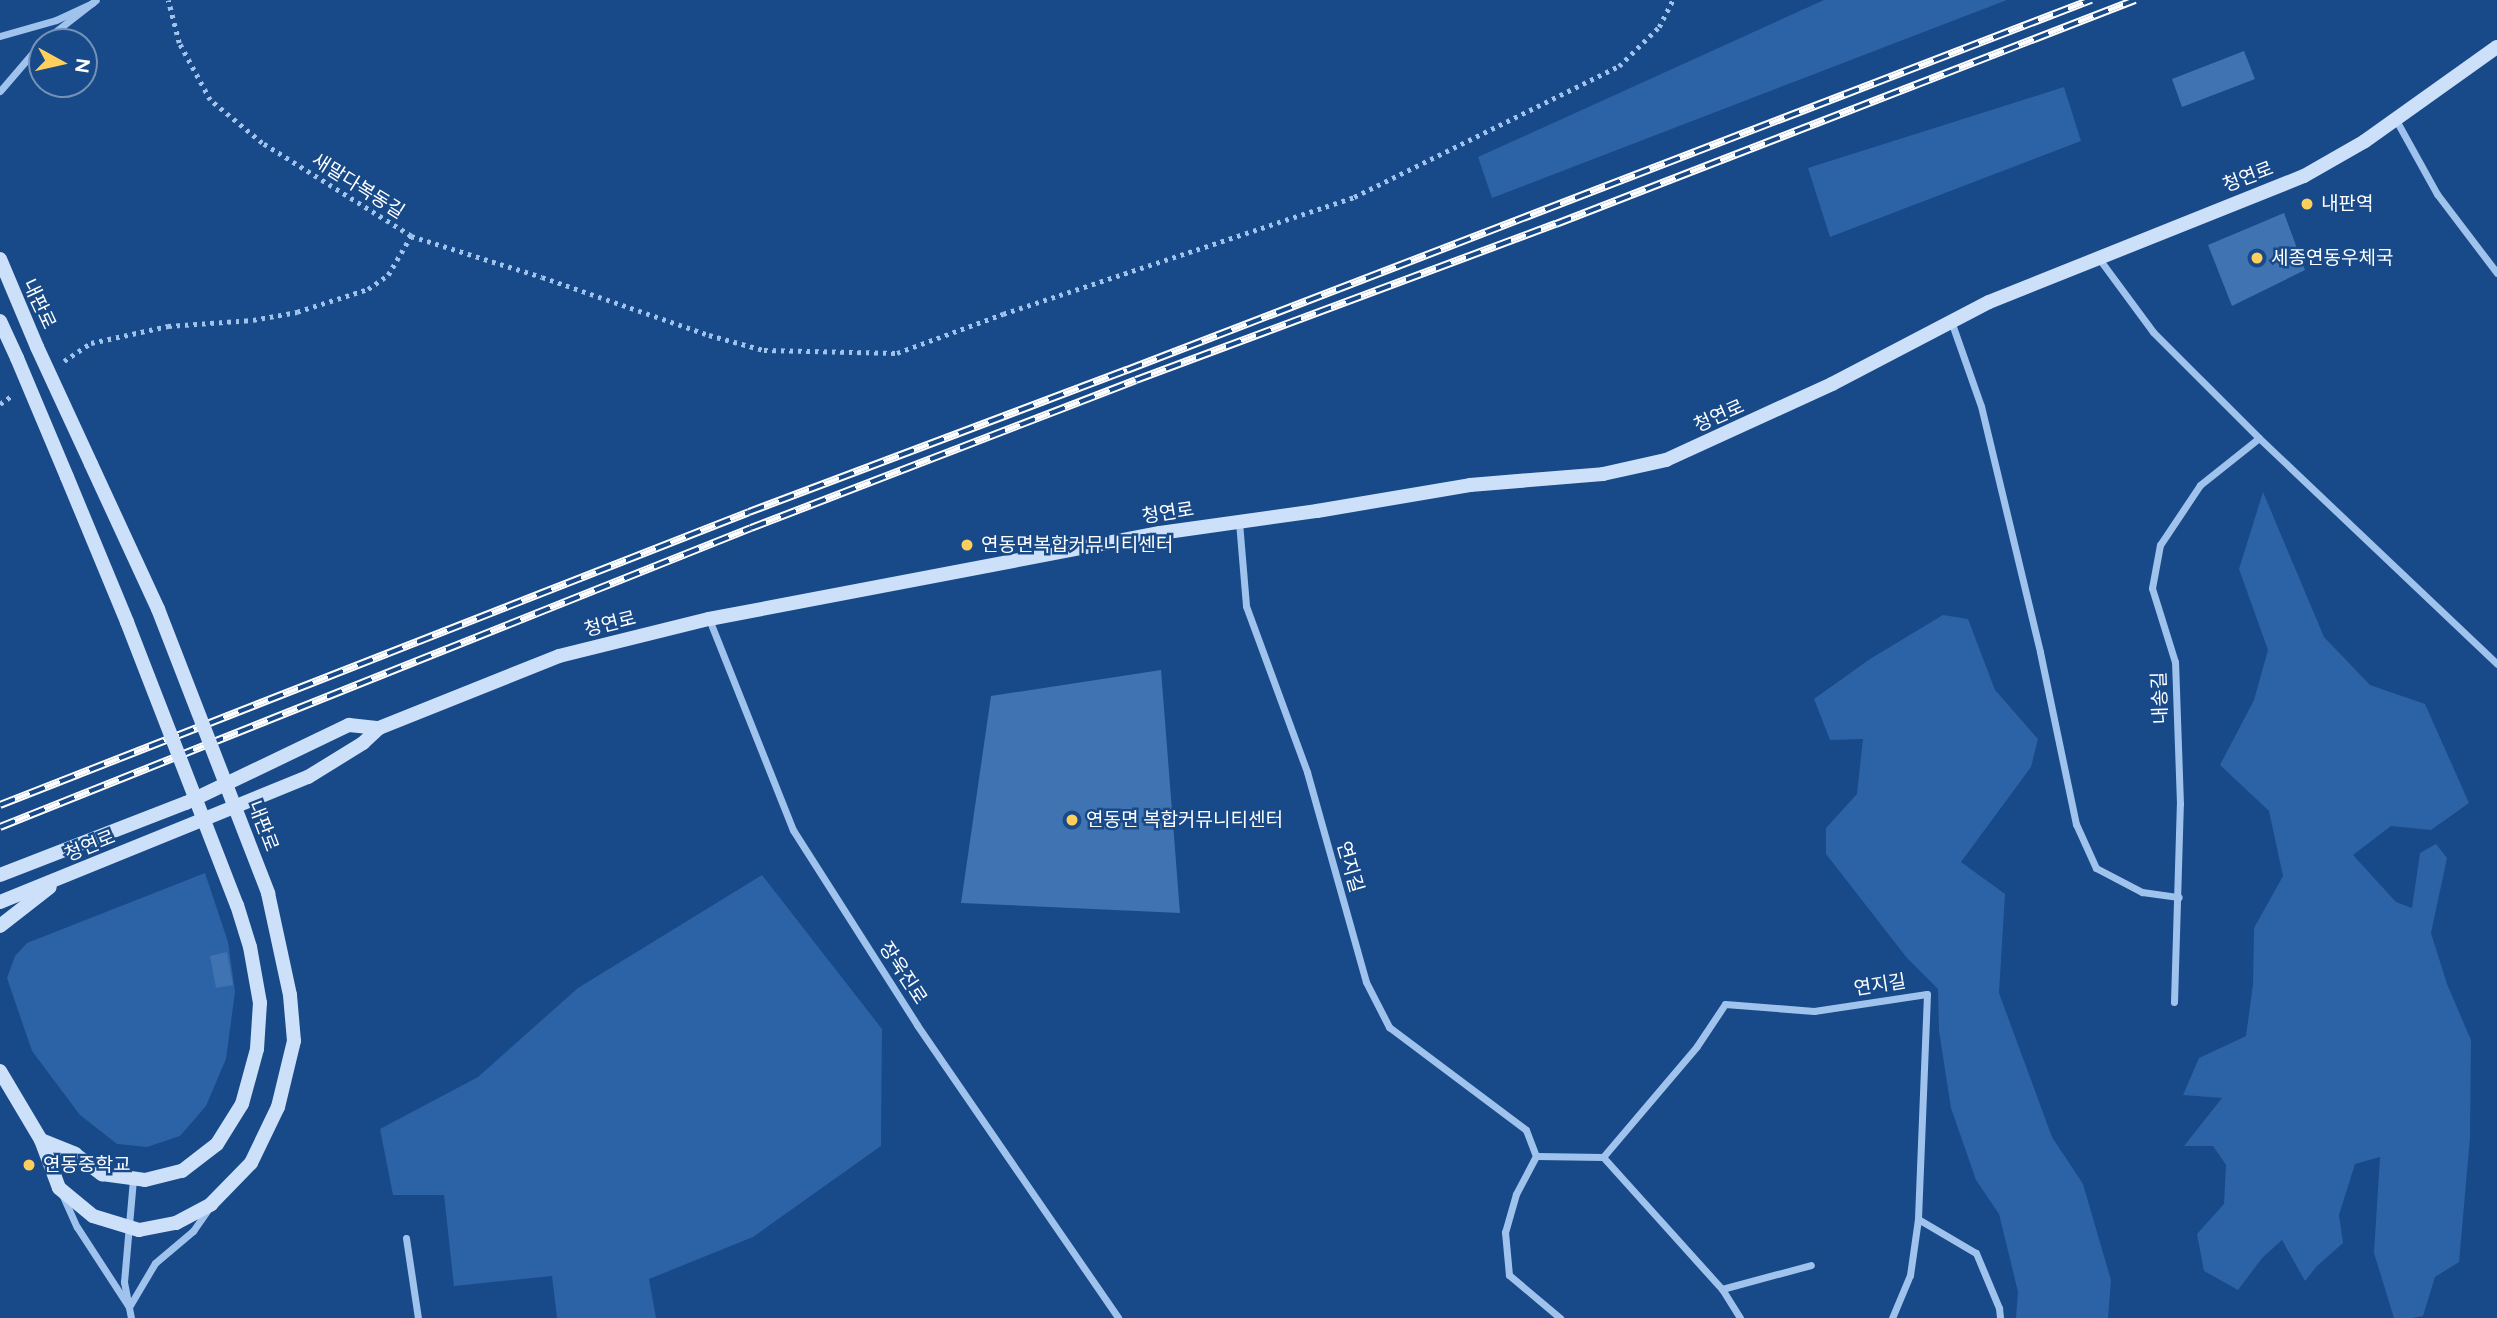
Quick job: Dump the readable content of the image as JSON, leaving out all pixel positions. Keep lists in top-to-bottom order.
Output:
{
  "streets": {
    "main road": ["청연로", "내판로"],
    "street": ["내송길", "연지길", "장욱진로"],
    "path": ["새말다복동길"]
  },
  "crossings": [
    ["청연로", "연지길"],
    ["청연로", "장욱진로"]
  ],
  "places": [
    "내판역",
    "세종연동우체국",
    "연동면복합커뮤니티센터",
    "연동면 복합커뮤니티센터",
    "연동중학교"
  ],
  "north": "right"
}
